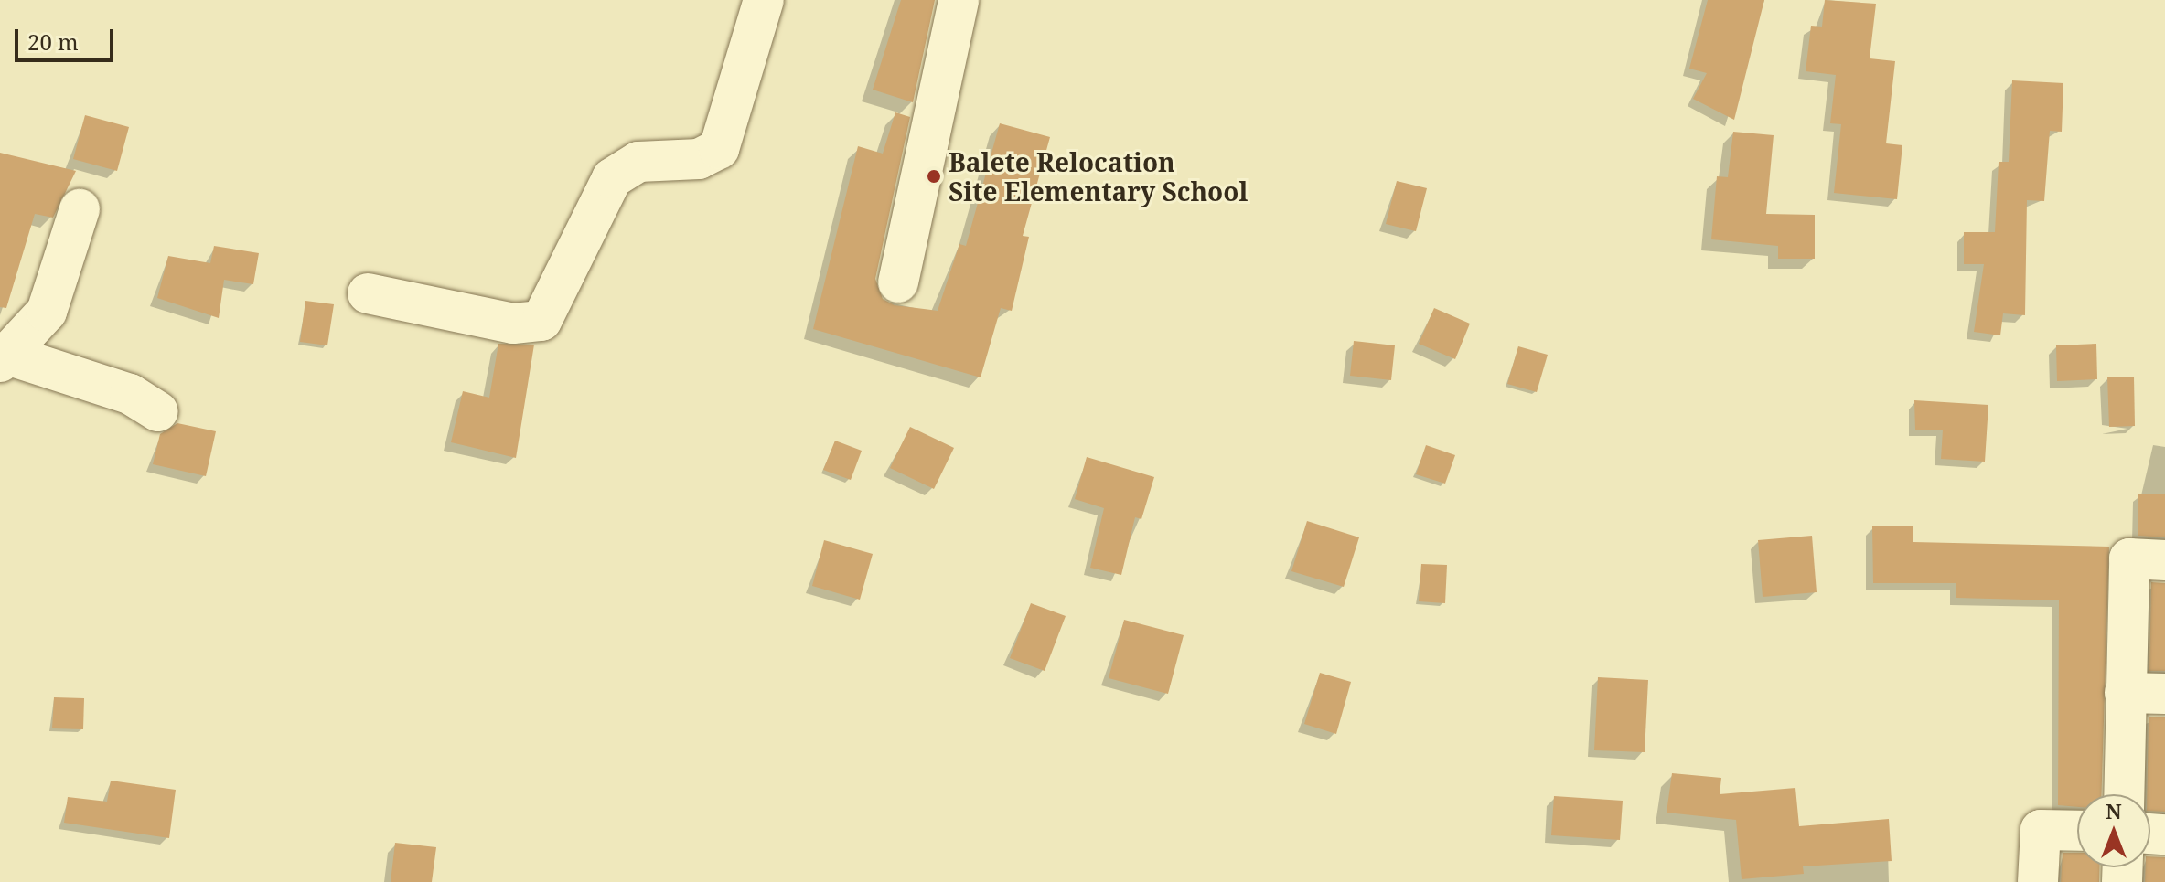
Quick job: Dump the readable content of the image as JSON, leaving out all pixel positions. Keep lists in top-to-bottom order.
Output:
{
  "places": ["Balete Relocation Site Elementary School"],
  "scale_bar": "20 m",
  "north": "top"
}
